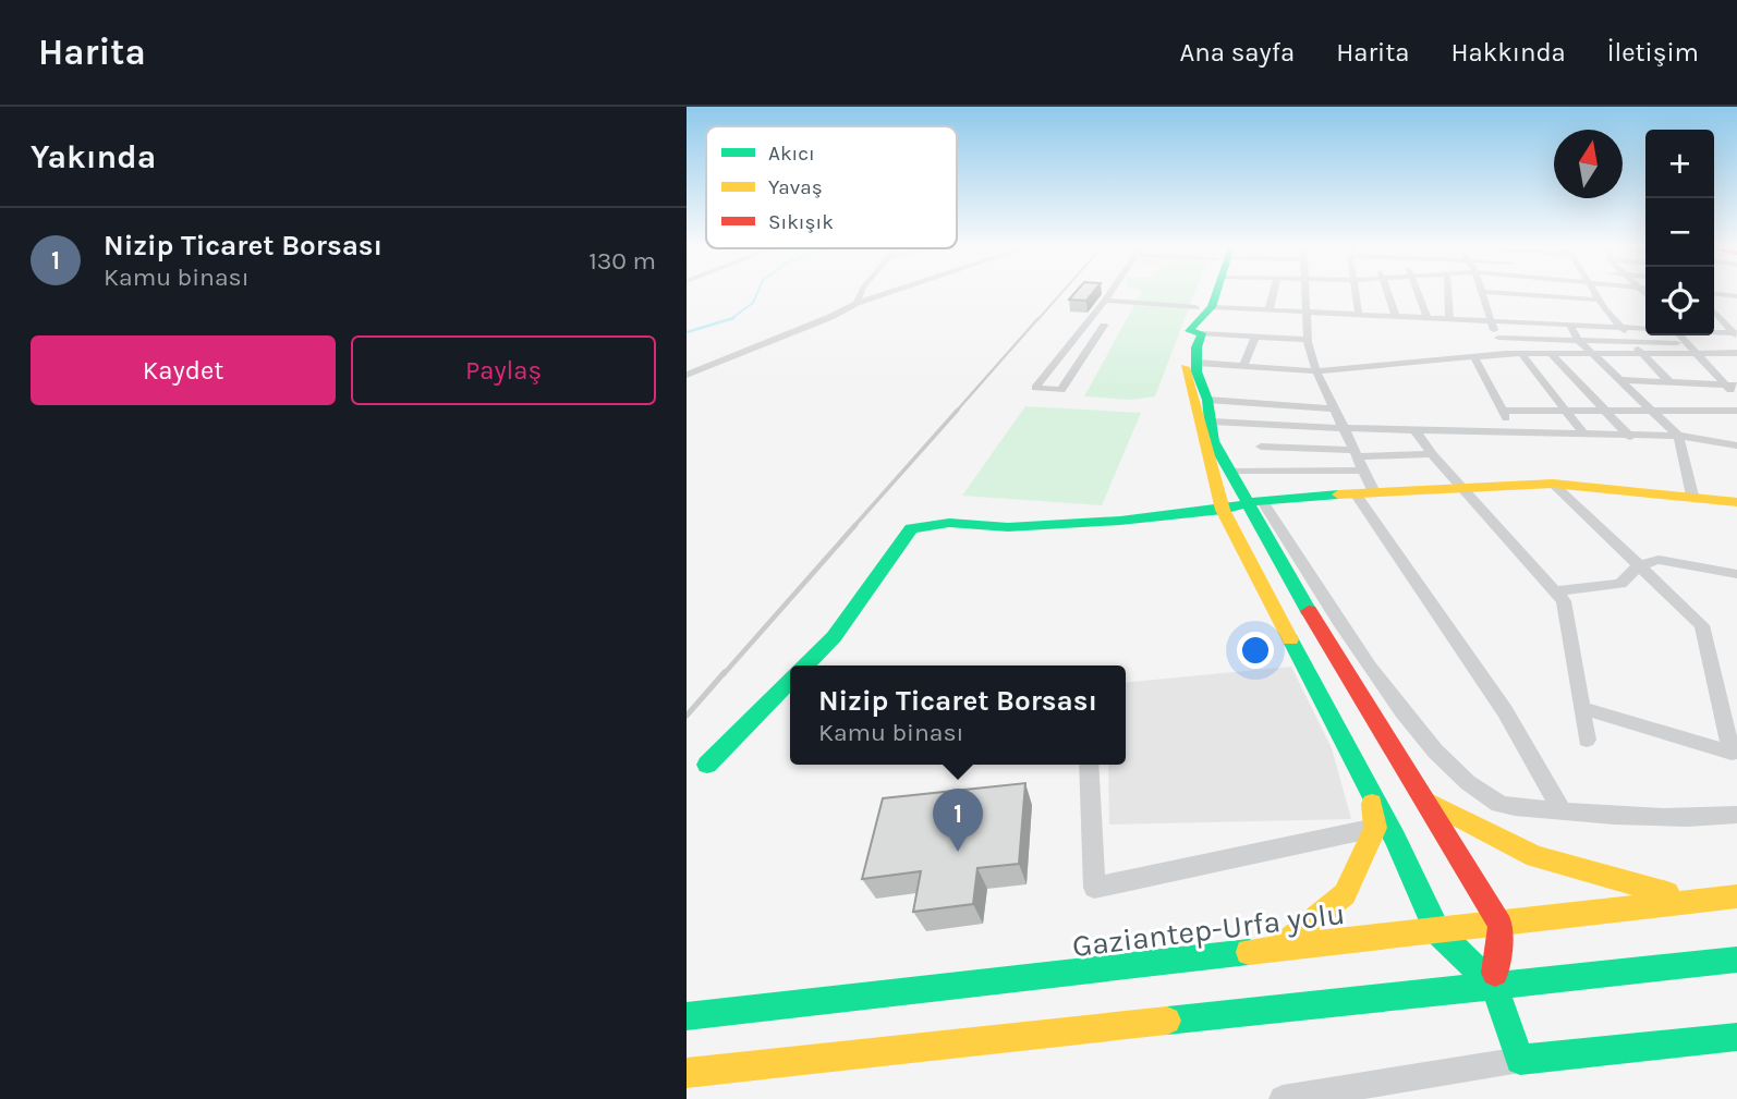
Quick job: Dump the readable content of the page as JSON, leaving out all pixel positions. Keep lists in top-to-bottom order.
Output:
{
  "streets": {
    "main road": ["Gaziantep-Urfa yolu"]
  },
  "legend": ["Akıcı", "Yavaş", "Sıkışık"],
  "north": "top",
  "page": {
    "header": "Harita",
    "nav": [
      "Ana sayfa",
      "Harita",
      "Hakkında",
      "İletişim"
    ],
    "heading": "Yakında",
    "map_buttons": ["+", "−"],
    "list": [
      {
        "mark": "1",
        "name": "Nizip Ticaret Borsası",
        "note": "Kamu binası",
        "value": "130 m"
      }
    ],
    "buttons": ["Kaydet", "Paylaş"],
    "popup": ["Nizip Ticaret Borsası", "Kamu binası"],
    "pins": "1"
  }
}
